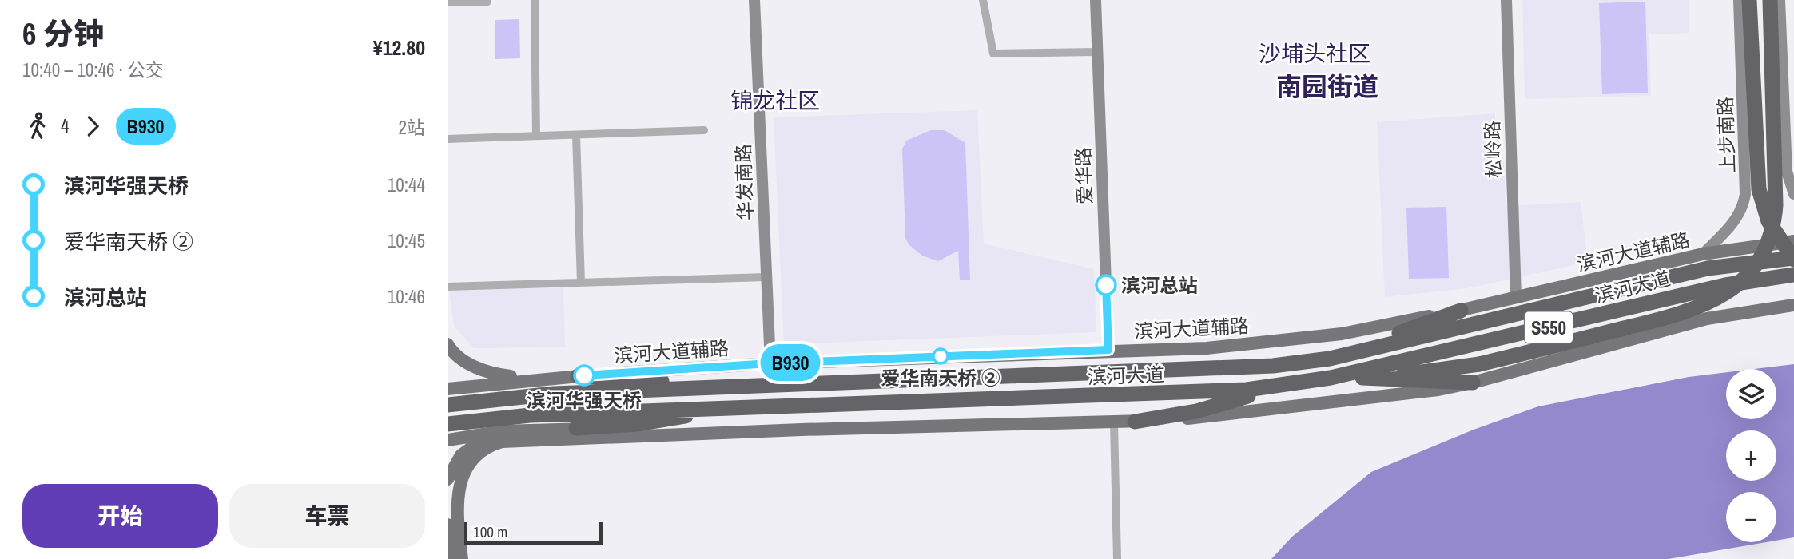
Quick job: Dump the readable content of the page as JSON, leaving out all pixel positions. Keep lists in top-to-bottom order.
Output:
{
  "streets": {
    "highway": ["滨河大道", "S550"],
    "main road": [
      "上步南路",
      "松岭路",
      "爱华路",
      "华发南路",
      "滨河大道辅路"
    ]
  },
  "crossings": [
    ["上步南路", "滨河大道辅路"],
    ["松岭路", "滨河大道辅路"],
    ["爱华路", "滨河大道辅路"],
    ["华发南路", "滨河大道辅路"]
  ],
  "districts": ["沙埔头社区", "南园街道", "锦龙社区"],
  "places": ["滨河总站", "爱华南天桥 ②", "滨河华强天桥"],
  "lines": ["bus line B930"],
  "scale_bar": "100 m",
  "page": {
    "heading": ["6 分钟", "10:40 – 10:46 · 公交", "¥12.80"],
    "on_map": "B930",
    "legs": ["4", "B930", "2站"],
    "list": [
      {
        "name": "滨河华强天桥",
        "value": "10:44"
      },
      {
        "name": "爱华南天桥 ②",
        "value": "10:45"
      },
      {
        "name": "滨河总站",
        "value": "10:46"
      }
    ],
    "map_buttons": ["+", "−"],
    "buttons": ["开始", "车票"],
    "scale": "100 m"
  }
}
